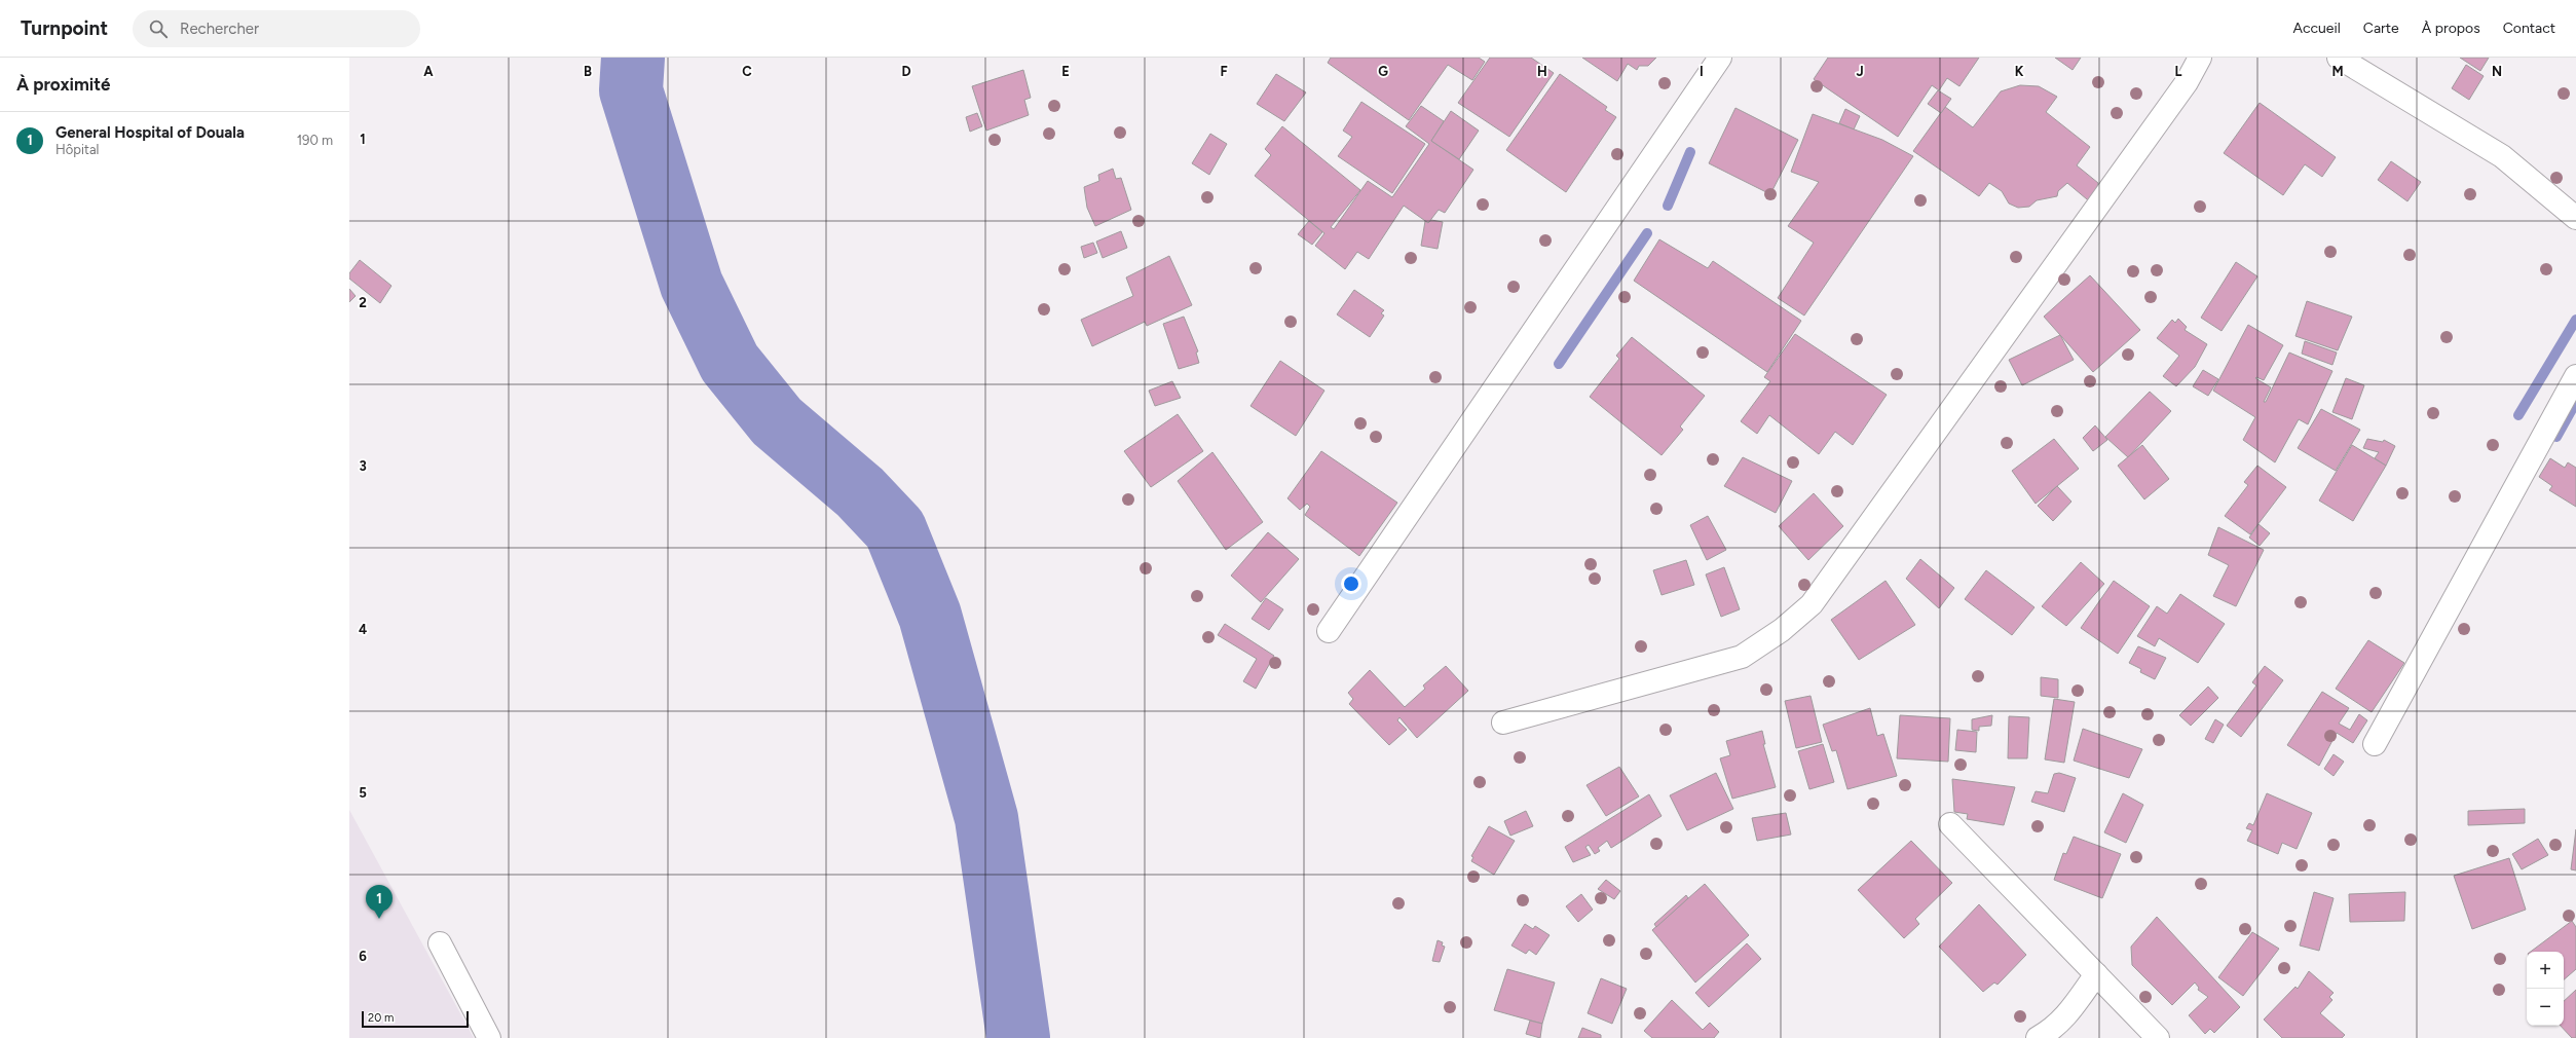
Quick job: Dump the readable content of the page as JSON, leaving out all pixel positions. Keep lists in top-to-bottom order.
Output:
{
  "scale_bar": "20 m",
  "page": {
    "header": "Turnpoint",
    "search": "Rechercher",
    "nav": [
      "Accueil",
      "Carte",
      "À propos",
      "Contact"
    ],
    "heading": "À proximité",
    "list": [
      {
        "mark": "1",
        "name": "General Hospital of Douala",
        "note": "Hôpital",
        "value": "190 m"
      }
    ],
    "pins": "1",
    "map_buttons": ["+", "−"],
    "scale": "20 m"
  },
  "grid": {
    "columns": [
      "A",
      "B",
      "C",
      "D",
      "E",
      "F",
      "G",
      "H",
      "I",
      "J",
      "K",
      "L",
      "M",
      "N"
    ],
    "rows": [
      "1",
      "2",
      "3",
      "4",
      "5",
      "6"
    ]
  }
}
